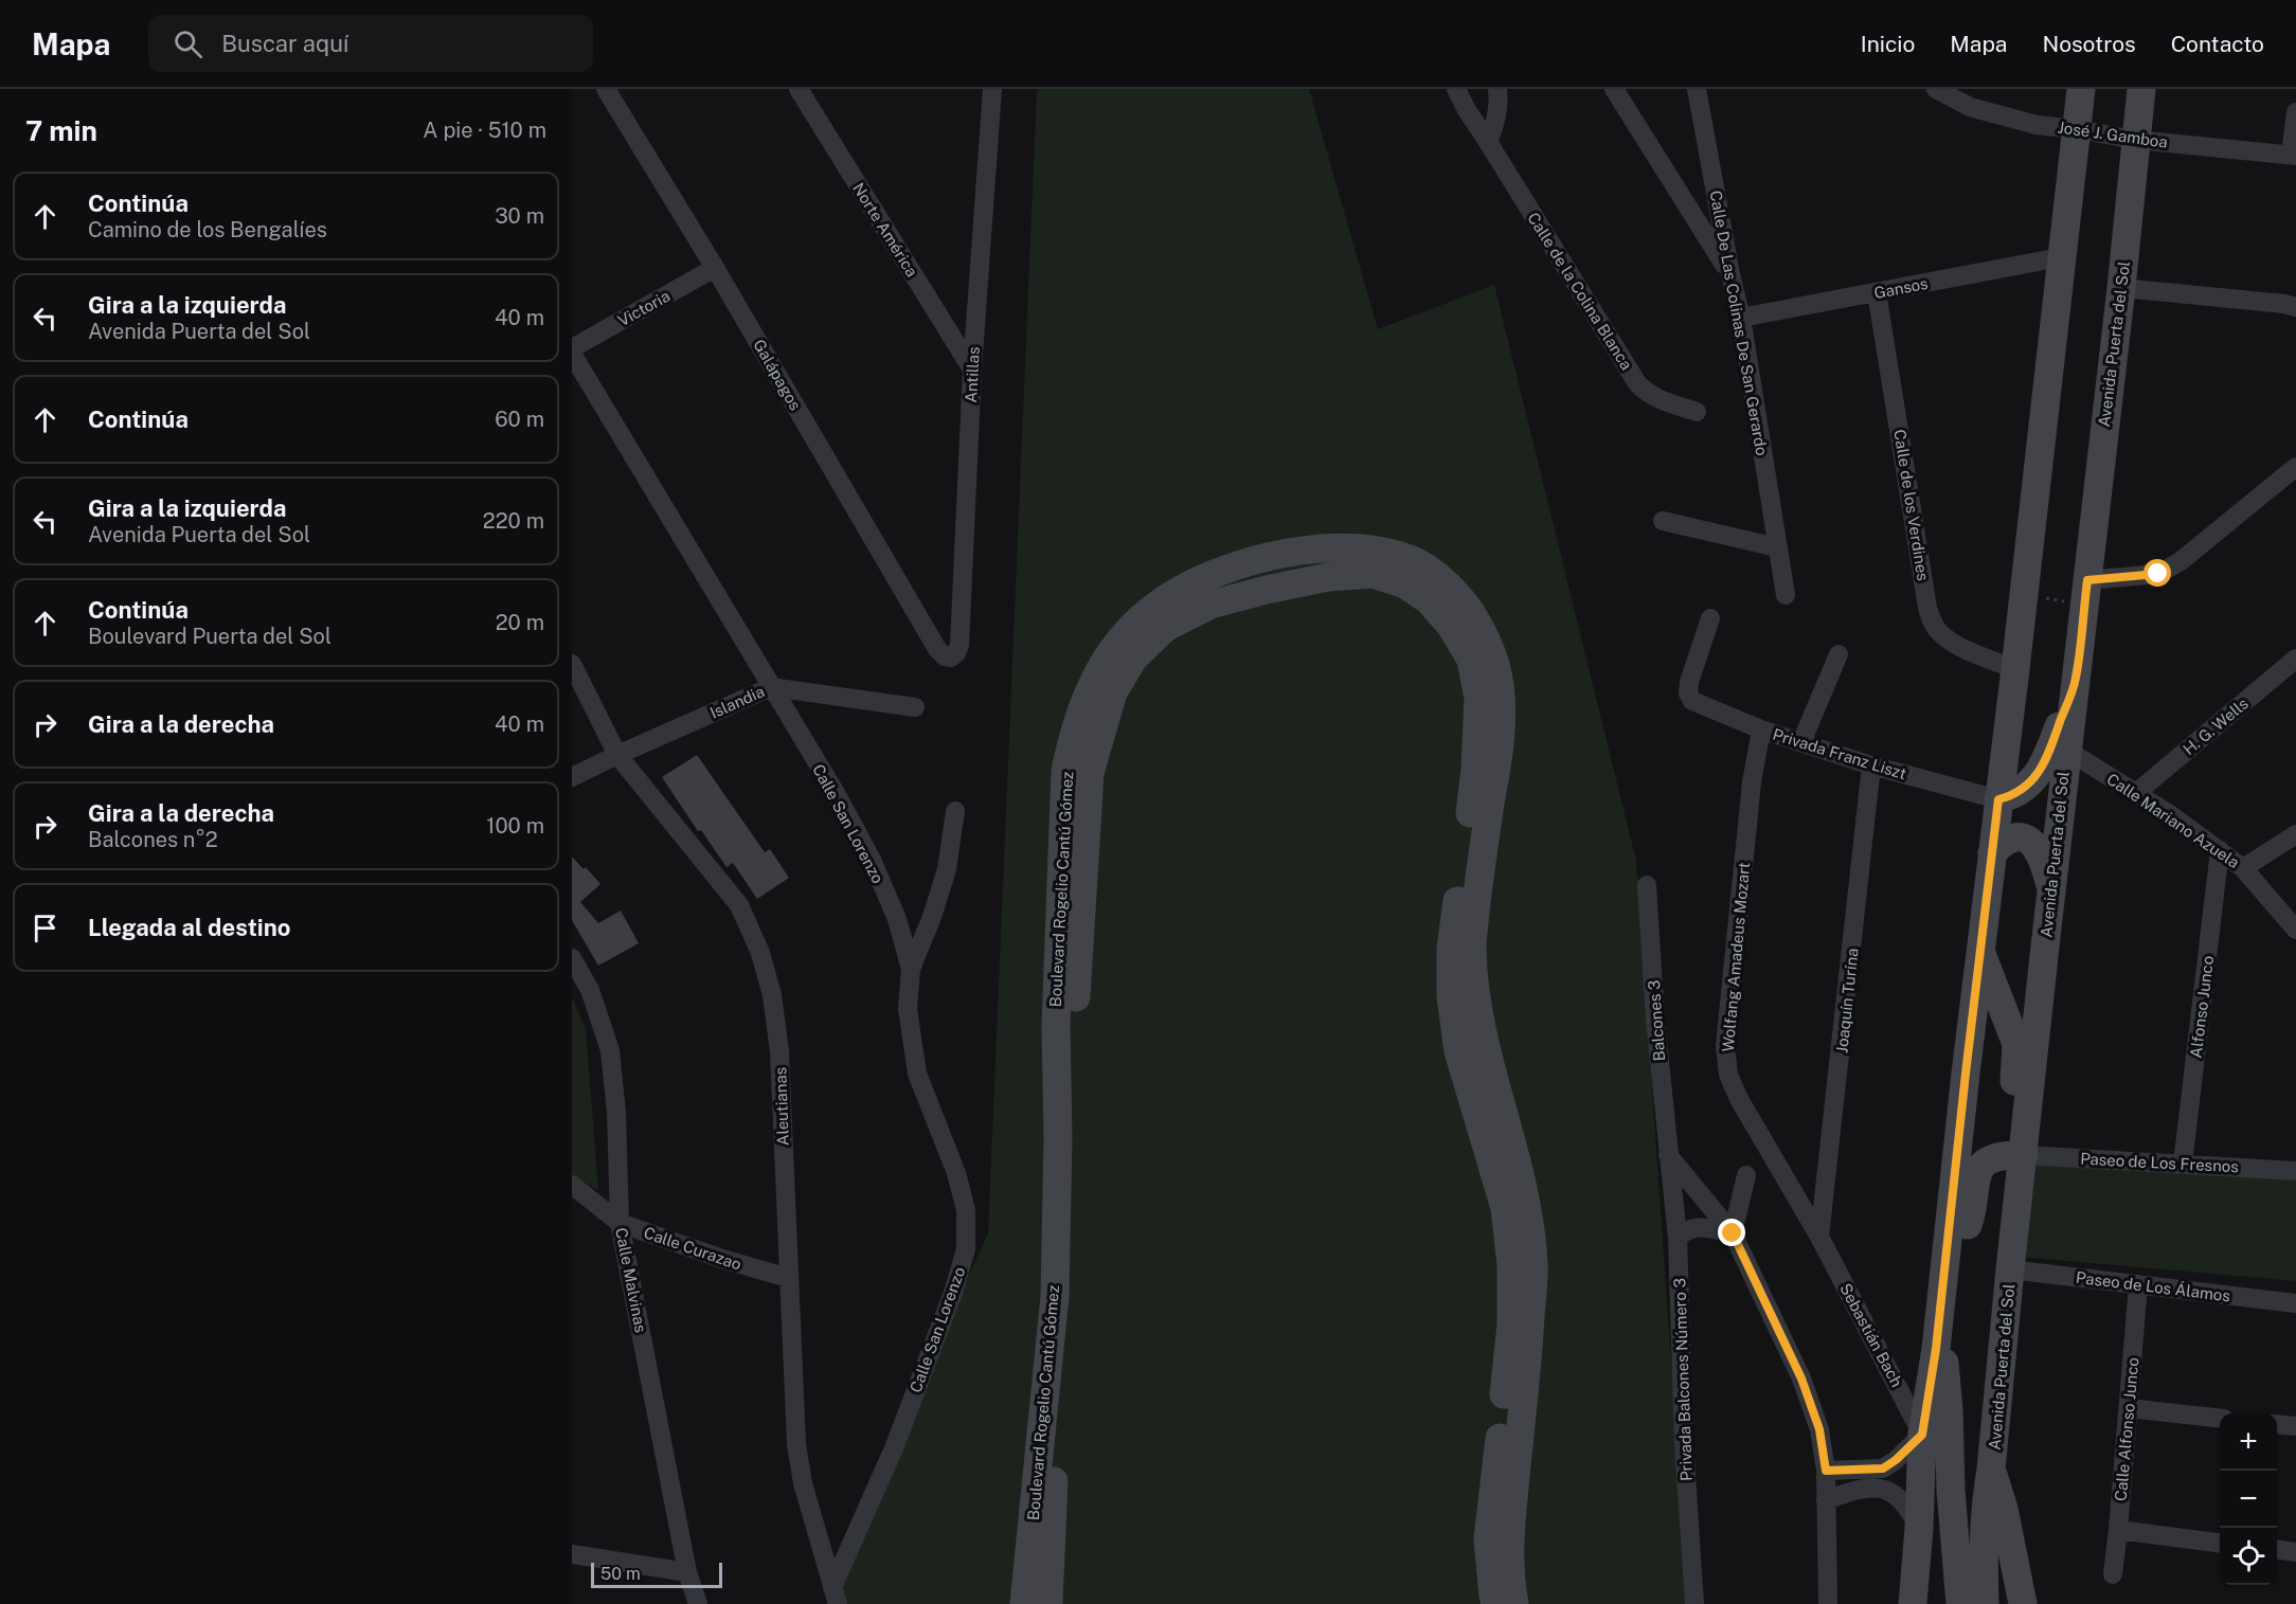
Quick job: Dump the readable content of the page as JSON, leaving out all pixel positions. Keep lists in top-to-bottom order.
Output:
{
  "streets": {
    "main road": ["Avenida Puerta del Sol", "Boulevard Rogelio Cantú Gómez"],
    "street": [
      "José J. Gamboa",
      "Norte América",
      "Gansos",
      "Calle de la Colina Blanca",
      "Victoria",
      "Calle De Las Colinas De San Gerardo",
      "Galápagos",
      "Antillas",
      "Calle de los Verdines",
      "Islandia",
      "H. G. Wells",
      "Privada Franz Liszt",
      "Calle Mariano Azuela",
      "Calle San Lorenzo",
      "Wolfang Amadeus Mozart",
      "Joaquín Turína",
      "Alfonso Junco",
      "Balcones 3",
      "Aleutianas",
      "Paseo de Los Fresnos",
      "Calle Curazao",
      "Calle Malvinas",
      "Paseo de Los Álamos",
      "Sebastián Bach",
      "Privada Balcones Número 3",
      "Calle Alfonso Junco"
    ]
  },
  "crossings": [
    ["José J. Gamboa", "Avenida Puerta del Sol"],
    ["Norte América", "Antillas"],
    ["Gansos", "Calle De Las Colinas De San Gerardo"],
    ["Gansos", "Calle de los Verdines"],
    ["Victoria", "Galápagos"],
    ["Avenida Puerta del Sol", "Calle Mariano Azuela"],
    ["Avenida Puerta del Sol", "Paseo de Los Fresnos"],
    ["Avenida Puerta del Sol", "Paseo de Los Álamos"],
    ["Galápagos", "Antillas"],
    ["Islandia", "Calle San Lorenzo"],
    ["Islandia", "Aleutianas"],
    ["H. G. Wells", "Calle Mariano Azuela"],
    ["Privada Franz Liszt", "Wolfang Amadeus Mozart"],
    ["Privada Franz Liszt", "Joaquín Turína"],
    ["Calle Mariano Azuela", "Alfonso Junco"],
    ["Calle San Lorenzo", "Aleutianas"],
    ["Wolfang Amadeus Mozart", "Joaquín Turína"],
    ["Wolfang Amadeus Mozart", "Sebastián Bach"],
    ["Joaquín Turína", "Sebastián Bach"],
    ["Alfonso Junco", "Paseo de Los Fresnos"],
    ["Balcones 3", "Privada Balcones Número 3"],
    ["Aleutianas", "Calle Curazao"],
    ["Calle Curazao", "Calle Malvinas"],
    ["Paseo de Los Álamos", "Calle Alfonso Junco"]
  ],
  "scale_bar": "50 m",
  "page": {
    "header": "Mapa",
    "search": "Buscar aquí",
    "nav": [
      "Inicio",
      "Mapa",
      "Nosotros",
      "Contacto"
    ],
    "heading": ["7 min", "A pie · 510 m"],
    "list": [
      ["Continúa", "Camino de los Bengalíes", "30 m"],
      ["Gira a la izquierda", "Avenida Puerta del Sol", "40 m"],
      ["Continúa", "60 m"],
      ["Gira a la izquierda", "Avenida Puerta del Sol", "220 m"],
      ["Continúa", "Boulevard Puerta del Sol", "20 m"],
      ["Gira a la derecha", "40 m"],
      ["Gira a la derecha", "Balcones n°2", "100 m"],
      "Llegada al destino"
    ],
    "map_buttons": ["+", "−"],
    "scale": "50 m"
  }
}
